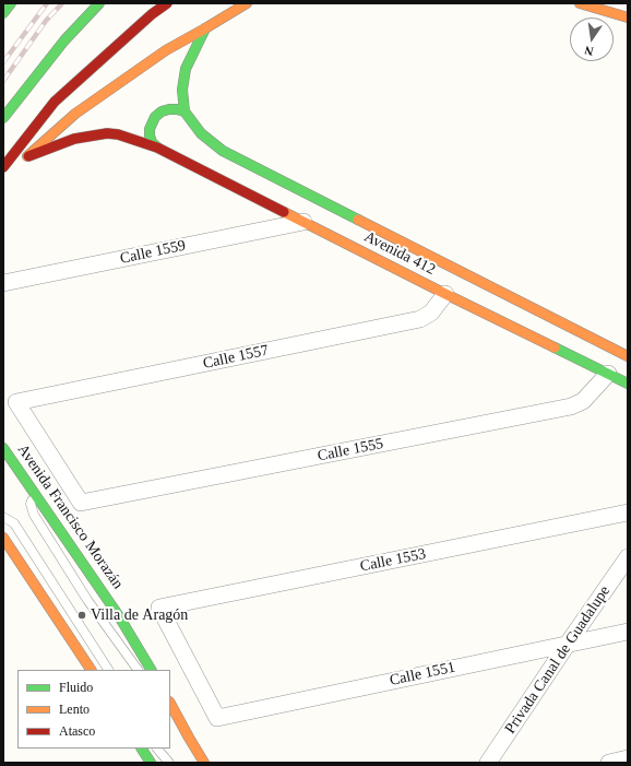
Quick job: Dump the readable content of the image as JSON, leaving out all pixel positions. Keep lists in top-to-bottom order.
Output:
{
  "streets": {
    "main road": ["Avenida 412", "Avenida Francisco Morazán"],
    "street": [
      "Calle 1559",
      "Calle 1557",
      "Calle 1555",
      "Calle 1553",
      "Privada Canal de Guadalupe",
      "Calle 1551"
    ]
  },
  "crossings": [
    ["Calle 1559", "Avenida 412"],
    ["Avenida 412", "Calle 1557"],
    ["Avenida 412", "Calle 1555"],
    ["Calle 1557", "Calle 1555"],
    ["Calle 1553", "Calle 1551"],
    ["Privada Canal de Guadalupe", "Calle 1551"]
  ],
  "places": ["Villa de Aragón"],
  "legend": ["Fluido", "Lento", "Atasco"],
  "north": "bottom"
}
